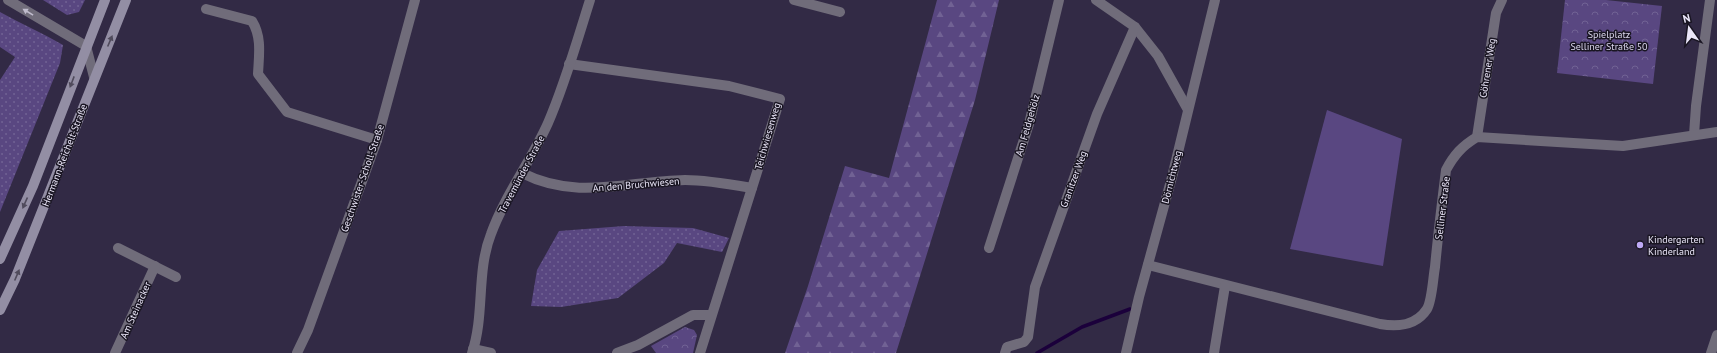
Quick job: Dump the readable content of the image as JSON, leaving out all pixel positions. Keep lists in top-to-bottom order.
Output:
{
  "streets": {
    "main road": ["Hermann-Reichelt-Straße"],
    "street": [
      "Göhrener Weg",
      "Am Feldgehölz",
      "Teichwiesenweg",
      "Travemünder Straße",
      "Dörnichtweg",
      "Geschwister-Scholl-Straße",
      "Granitzer Weg",
      "An den Bruchwiesen",
      "Selliner Straße",
      "Am Steinacker"
    ]
  },
  "crossings": [
    ["Göhrener Weg", "Selliner Straße"],
    ["Teichwiesenweg", "Travemünder Straße"],
    ["Teichwiesenweg", "An den Bruchwiesen"],
    ["Travemünder Straße", "An den Bruchwiesen"],
    ["Dörnichtweg", "Selliner Straße"]
  ],
  "parks": ["Spielplatz Selliner Straße 50"],
  "places": ["Kindergarten Kinderland"],
  "north": "top"
}
